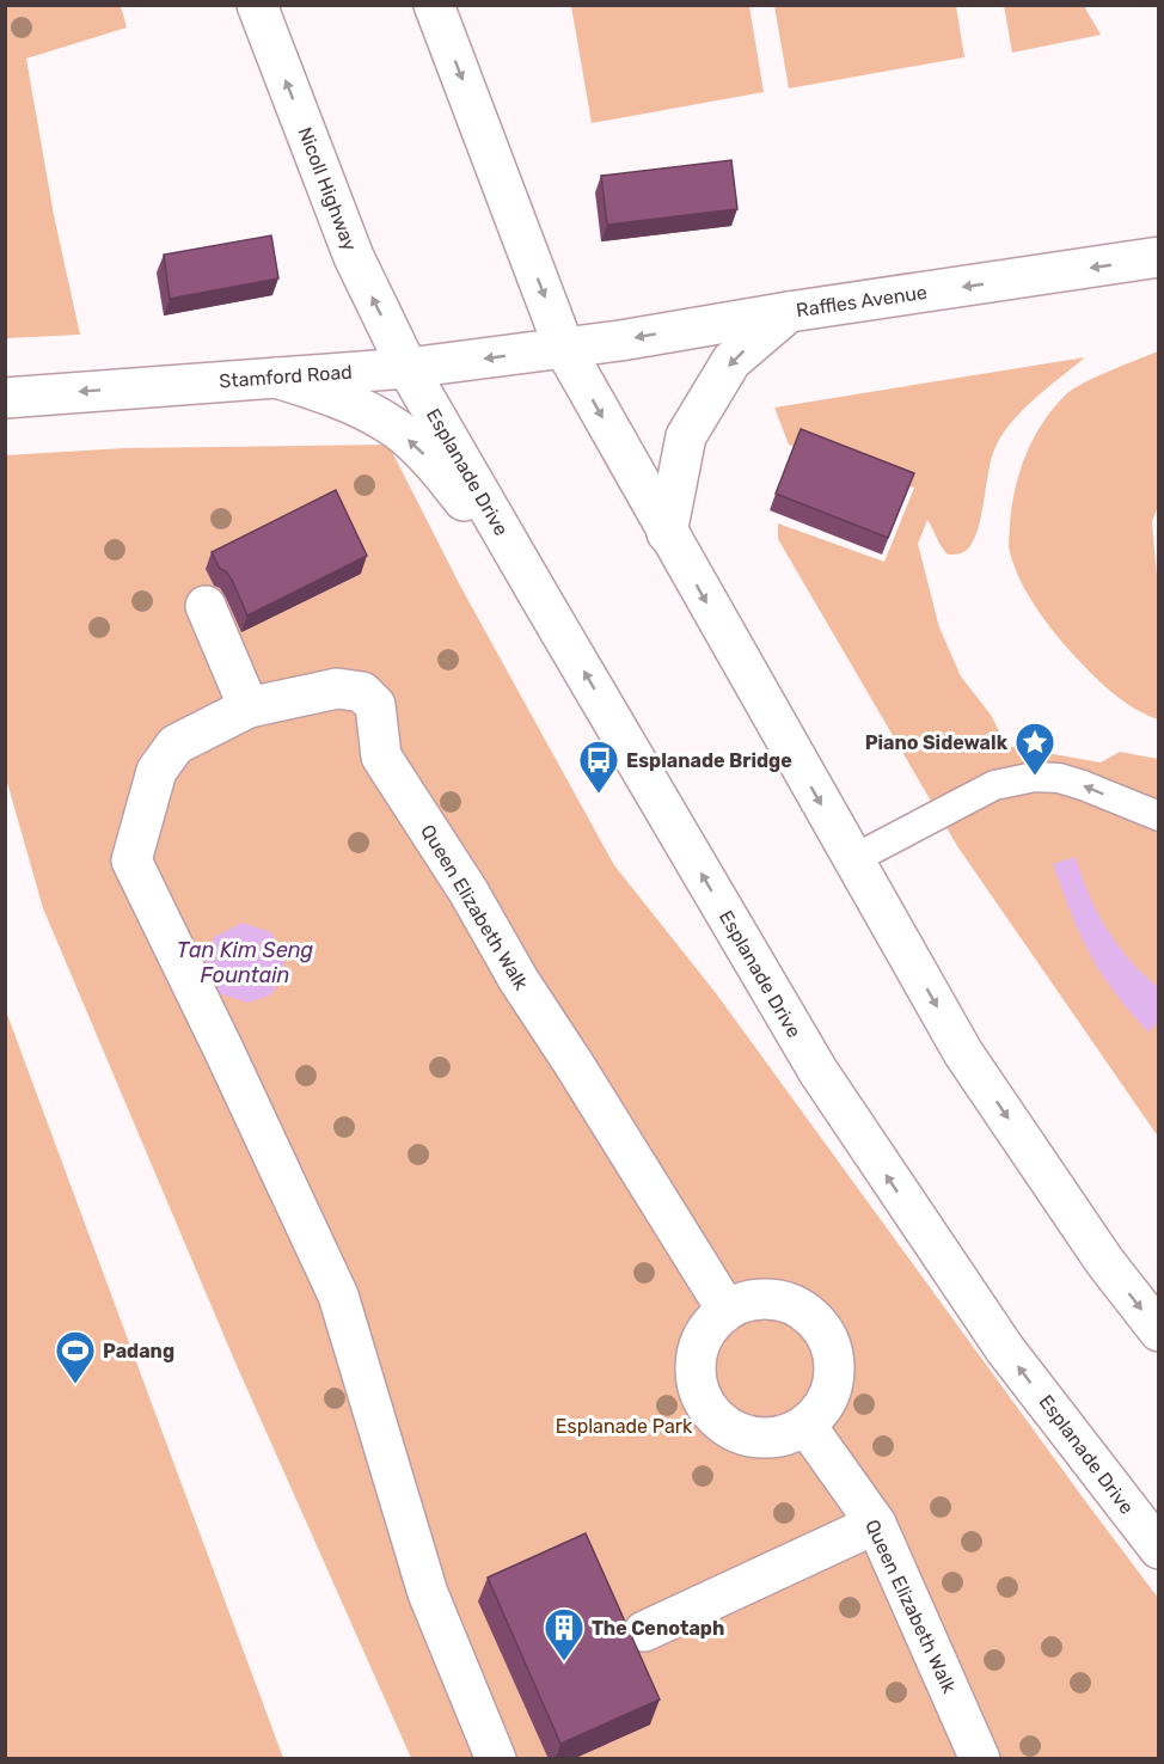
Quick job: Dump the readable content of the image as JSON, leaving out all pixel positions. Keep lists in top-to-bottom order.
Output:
{
  "streets": {
    "main road": [
      "Nicoll Highway",
      "Raffles Avenue",
      "Stamford Road",
      "Esplanade Drive",
      "Queen Elizabeth Walk"
    ]
  },
  "crossings": [
    ["Nicoll Highway", "Stamford Road"],
    ["Nicoll Highway", "Esplanade Drive"],
    ["Raffles Avenue", "Stamford Road"],
    ["Stamford Road", "Esplanade Drive"]
  ],
  "one_way": ["Raffles Avenue", "Stamford Road"],
  "water": ["Tan Kim Seng Fountain"],
  "parks": ["Esplanade Park"],
  "places": {
    "place": ["Piano Sidewalk"],
    "bus stop": ["Esplanade Bridge"],
    "sports": ["Padang"],
    "building": ["The Cenotaph"]
  }
}
